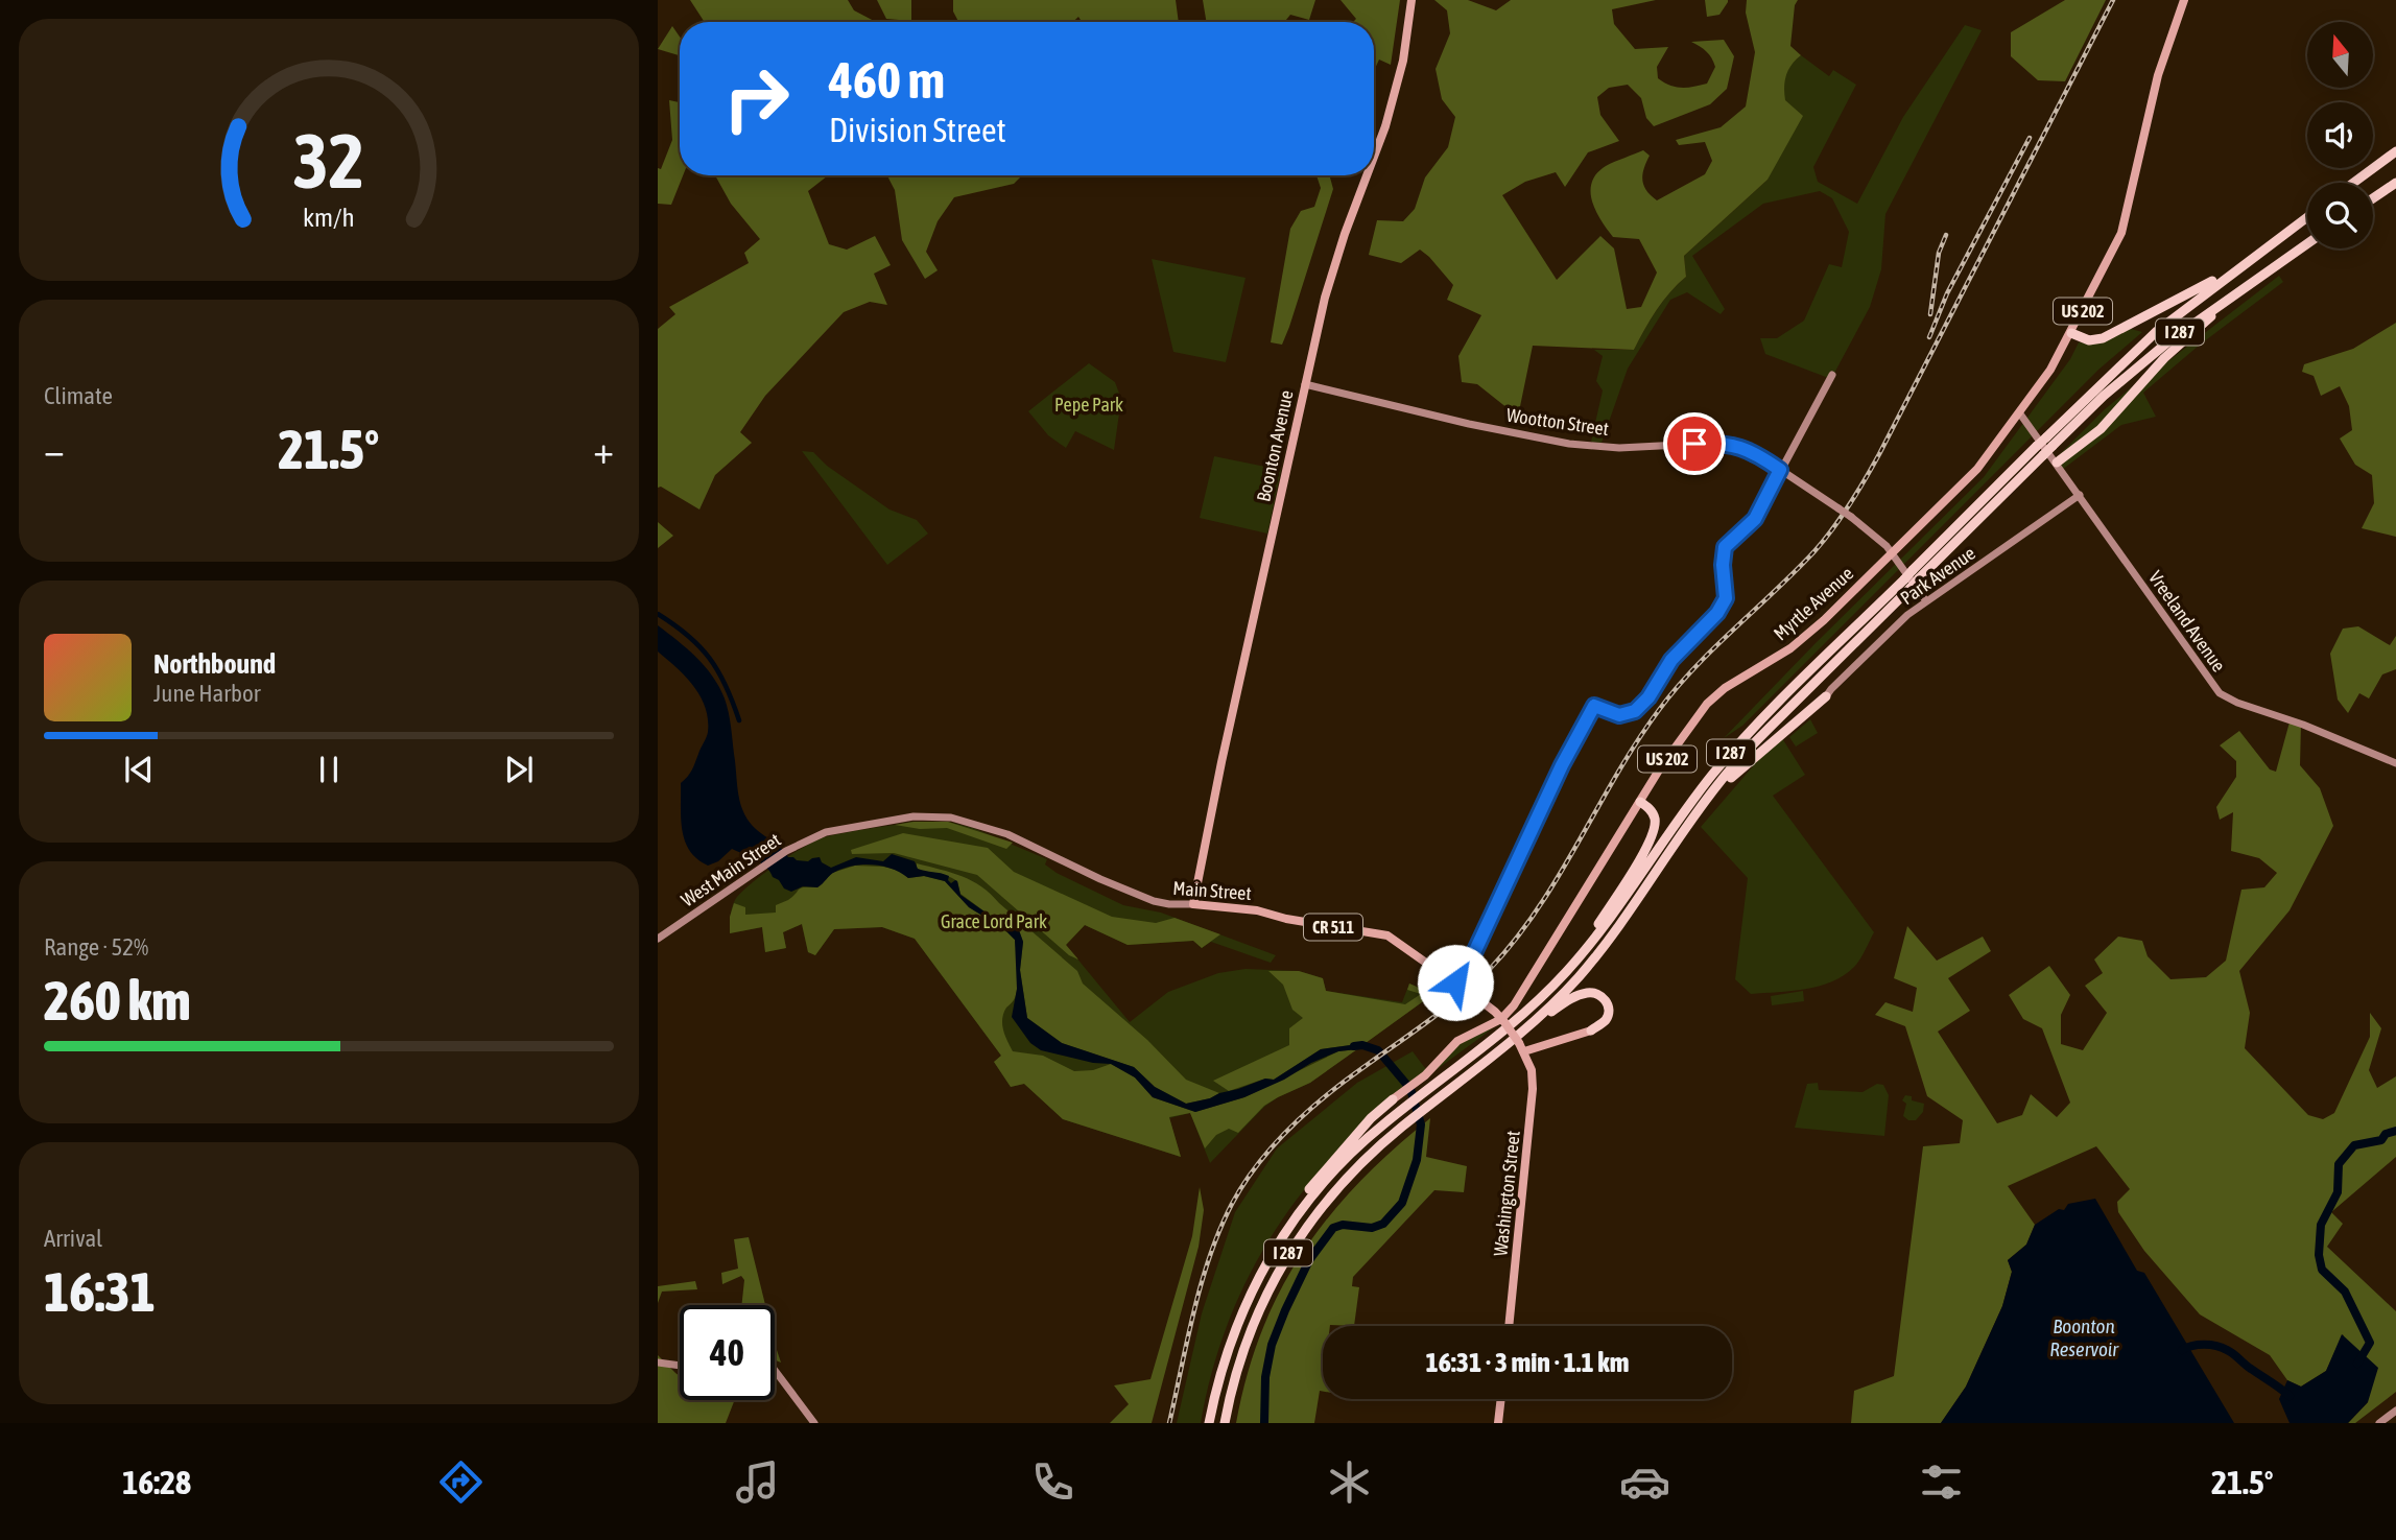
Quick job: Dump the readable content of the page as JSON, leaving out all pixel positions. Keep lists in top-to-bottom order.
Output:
{
  "streets": {
    "highway": ["I 287"],
    "main road": [
      "US 202",
      "Boonton Avenue",
      "Myrtle Avenue",
      "Main Street",
      "CR 511",
      "Washington Street"
    ],
    "street": [
      "Wootton Street",
      "Park Avenue",
      "Vreeland Avenue",
      "West Main Street"
    ]
  },
  "crossings": [
    ["Wootton Street", "Boonton Avenue"],
    ["Wootton Street", "Park Avenue"],
    ["Wootton Street", "Myrtle Avenue"],
    ["Boonton Avenue", "Main Street"],
    ["Park Avenue", "Vreeland Avenue"],
    ["Myrtle Avenue", "Vreeland Avenue"],
    ["Myrtle Avenue", "Main Street"],
    ["West Main Street", "Main Street"],
    ["Main Street", "Washington Street"]
  ],
  "water": ["Boonton Reservoir"],
  "parks": ["Pepe Park", "Grace Lord Park"],
  "north": "top",
  "page": {
    "turn": ["460 m", "Division Street"],
    "tile": [
      "Climate",
      ["Range · 52%", "260 km"],
      ["Arrival", "16:31"]
    ],
    "heat": ["−", "21.5°", "+"],
    "song": ["Northbound", "June Harbor"],
    "limit": "40",
    "trip": "16:31 · 3 min · 1.1 km",
    "tabs": ["16:28", "21.5°"],
    "gauge": ["32", "km/h"]
  }
}
